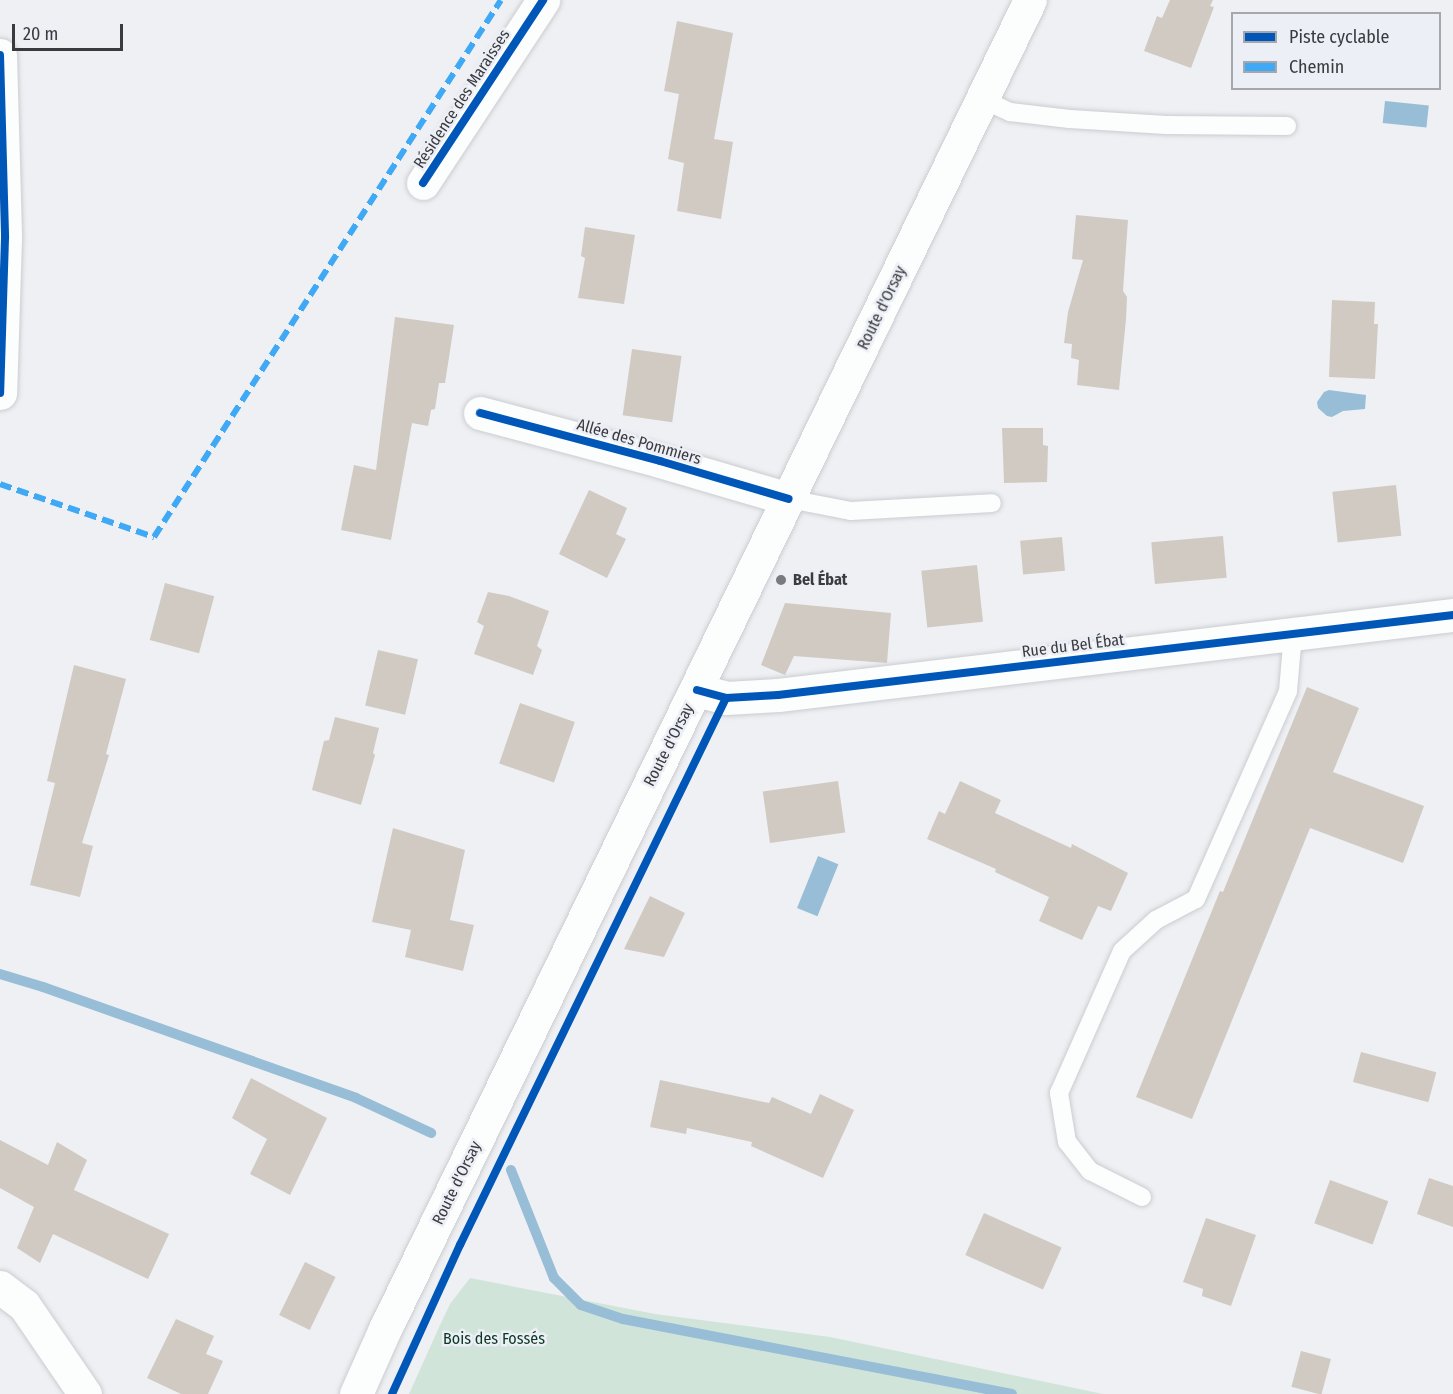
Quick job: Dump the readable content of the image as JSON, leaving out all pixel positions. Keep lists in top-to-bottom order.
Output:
{
  "streets": {
    "street": [
      "Résidence des Maraisses",
      "Route d'Orsay",
      "Allée des Pommiers",
      "Rue du Bel Ébat"
    ]
  },
  "crossings": [
    ["Route d'Orsay", "Allée des Pommiers"],
    ["Route d'Orsay", "Rue du Bel Ébat"]
  ],
  "parks": ["Bois des Fossés"],
  "places": ["Bel Ébat"],
  "legend": ["Piste cyclable", "Chemin"],
  "scale_bar": "20 m"
}
